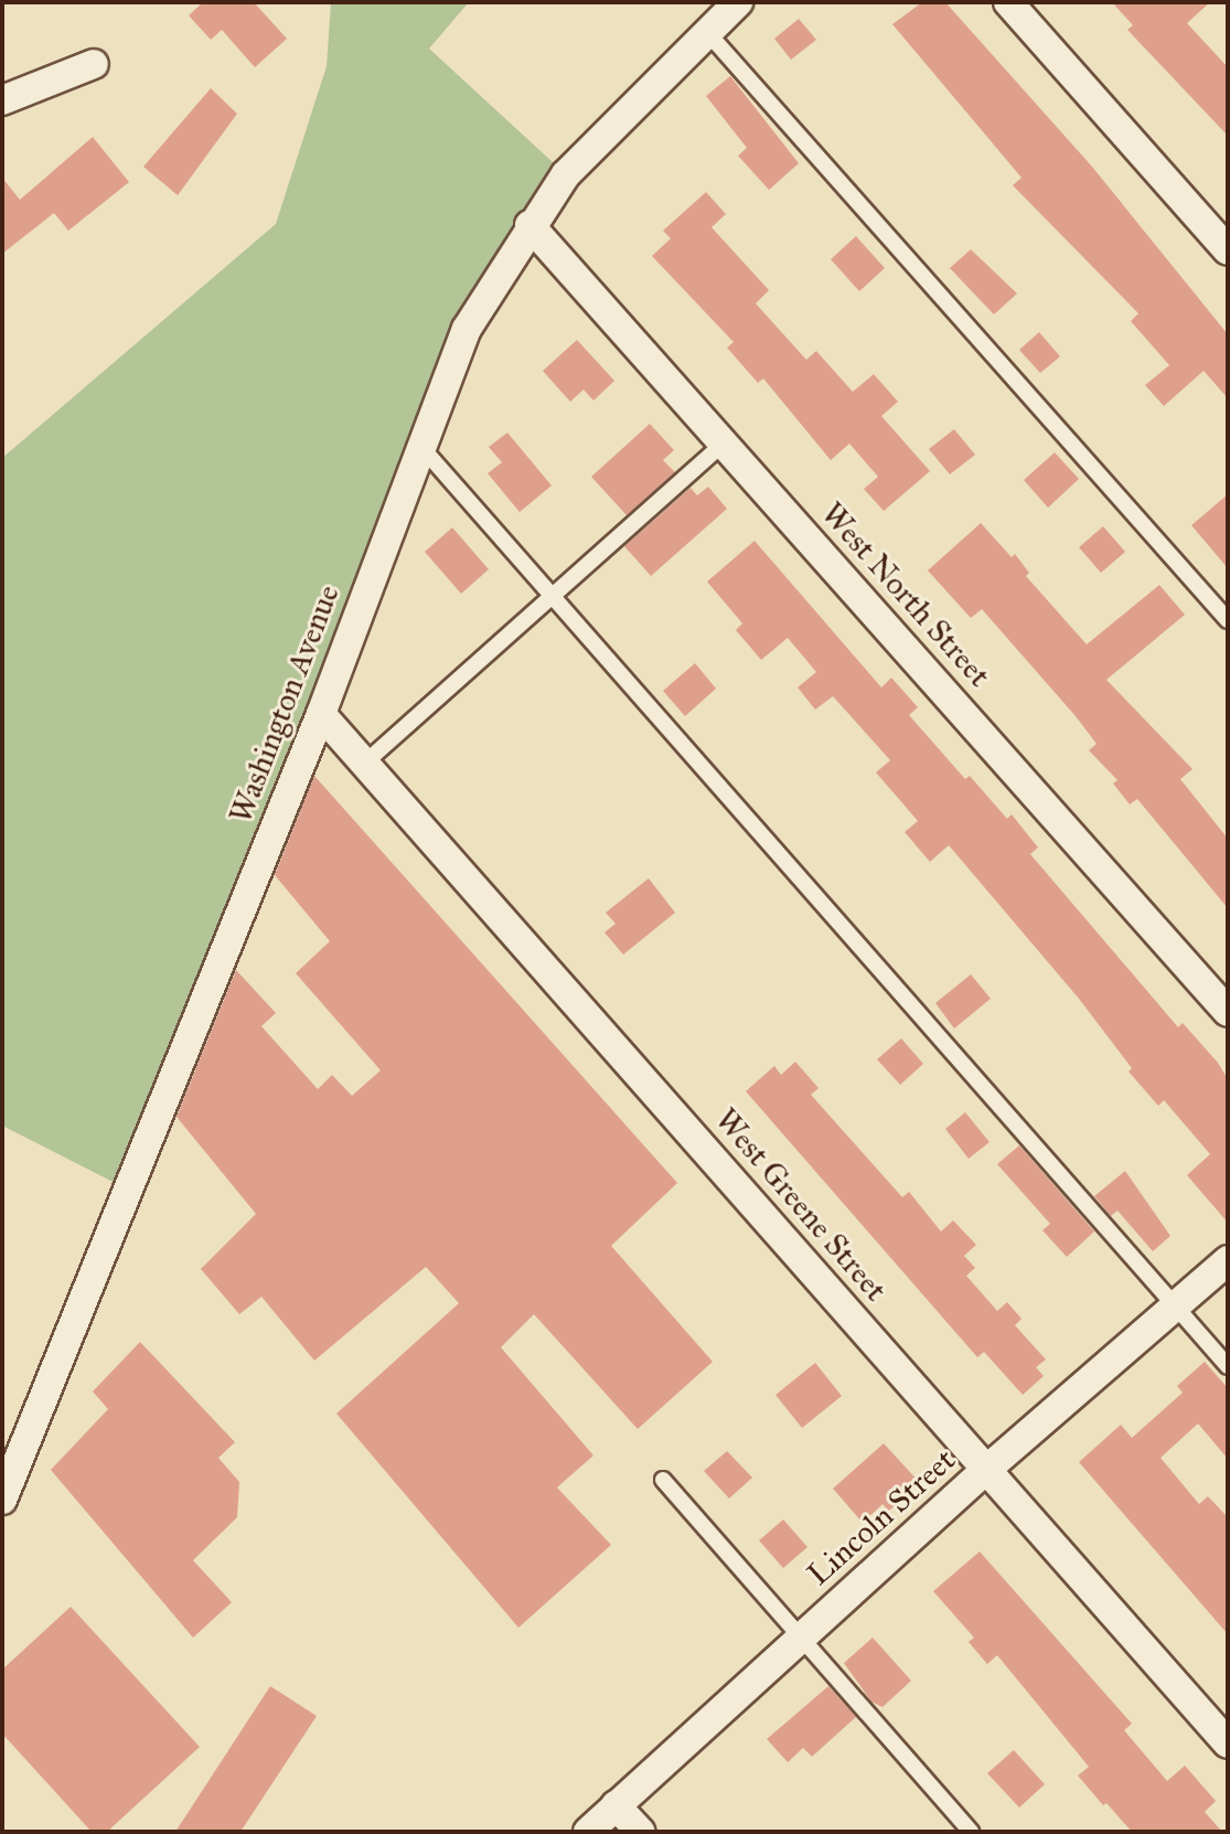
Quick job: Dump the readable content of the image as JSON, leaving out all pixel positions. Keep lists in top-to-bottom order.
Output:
{
  "streets": {
    "street": [
      "West North Street",
      "Washington Avenue",
      "West Greene Street",
      "Lincoln Street"
    ]
  },
  "crossings": [
    ["West North Street", "Washington Avenue"],
    ["Washington Avenue", "West Greene Street"],
    ["West Greene Street", "Lincoln Street"]
  ]
}
